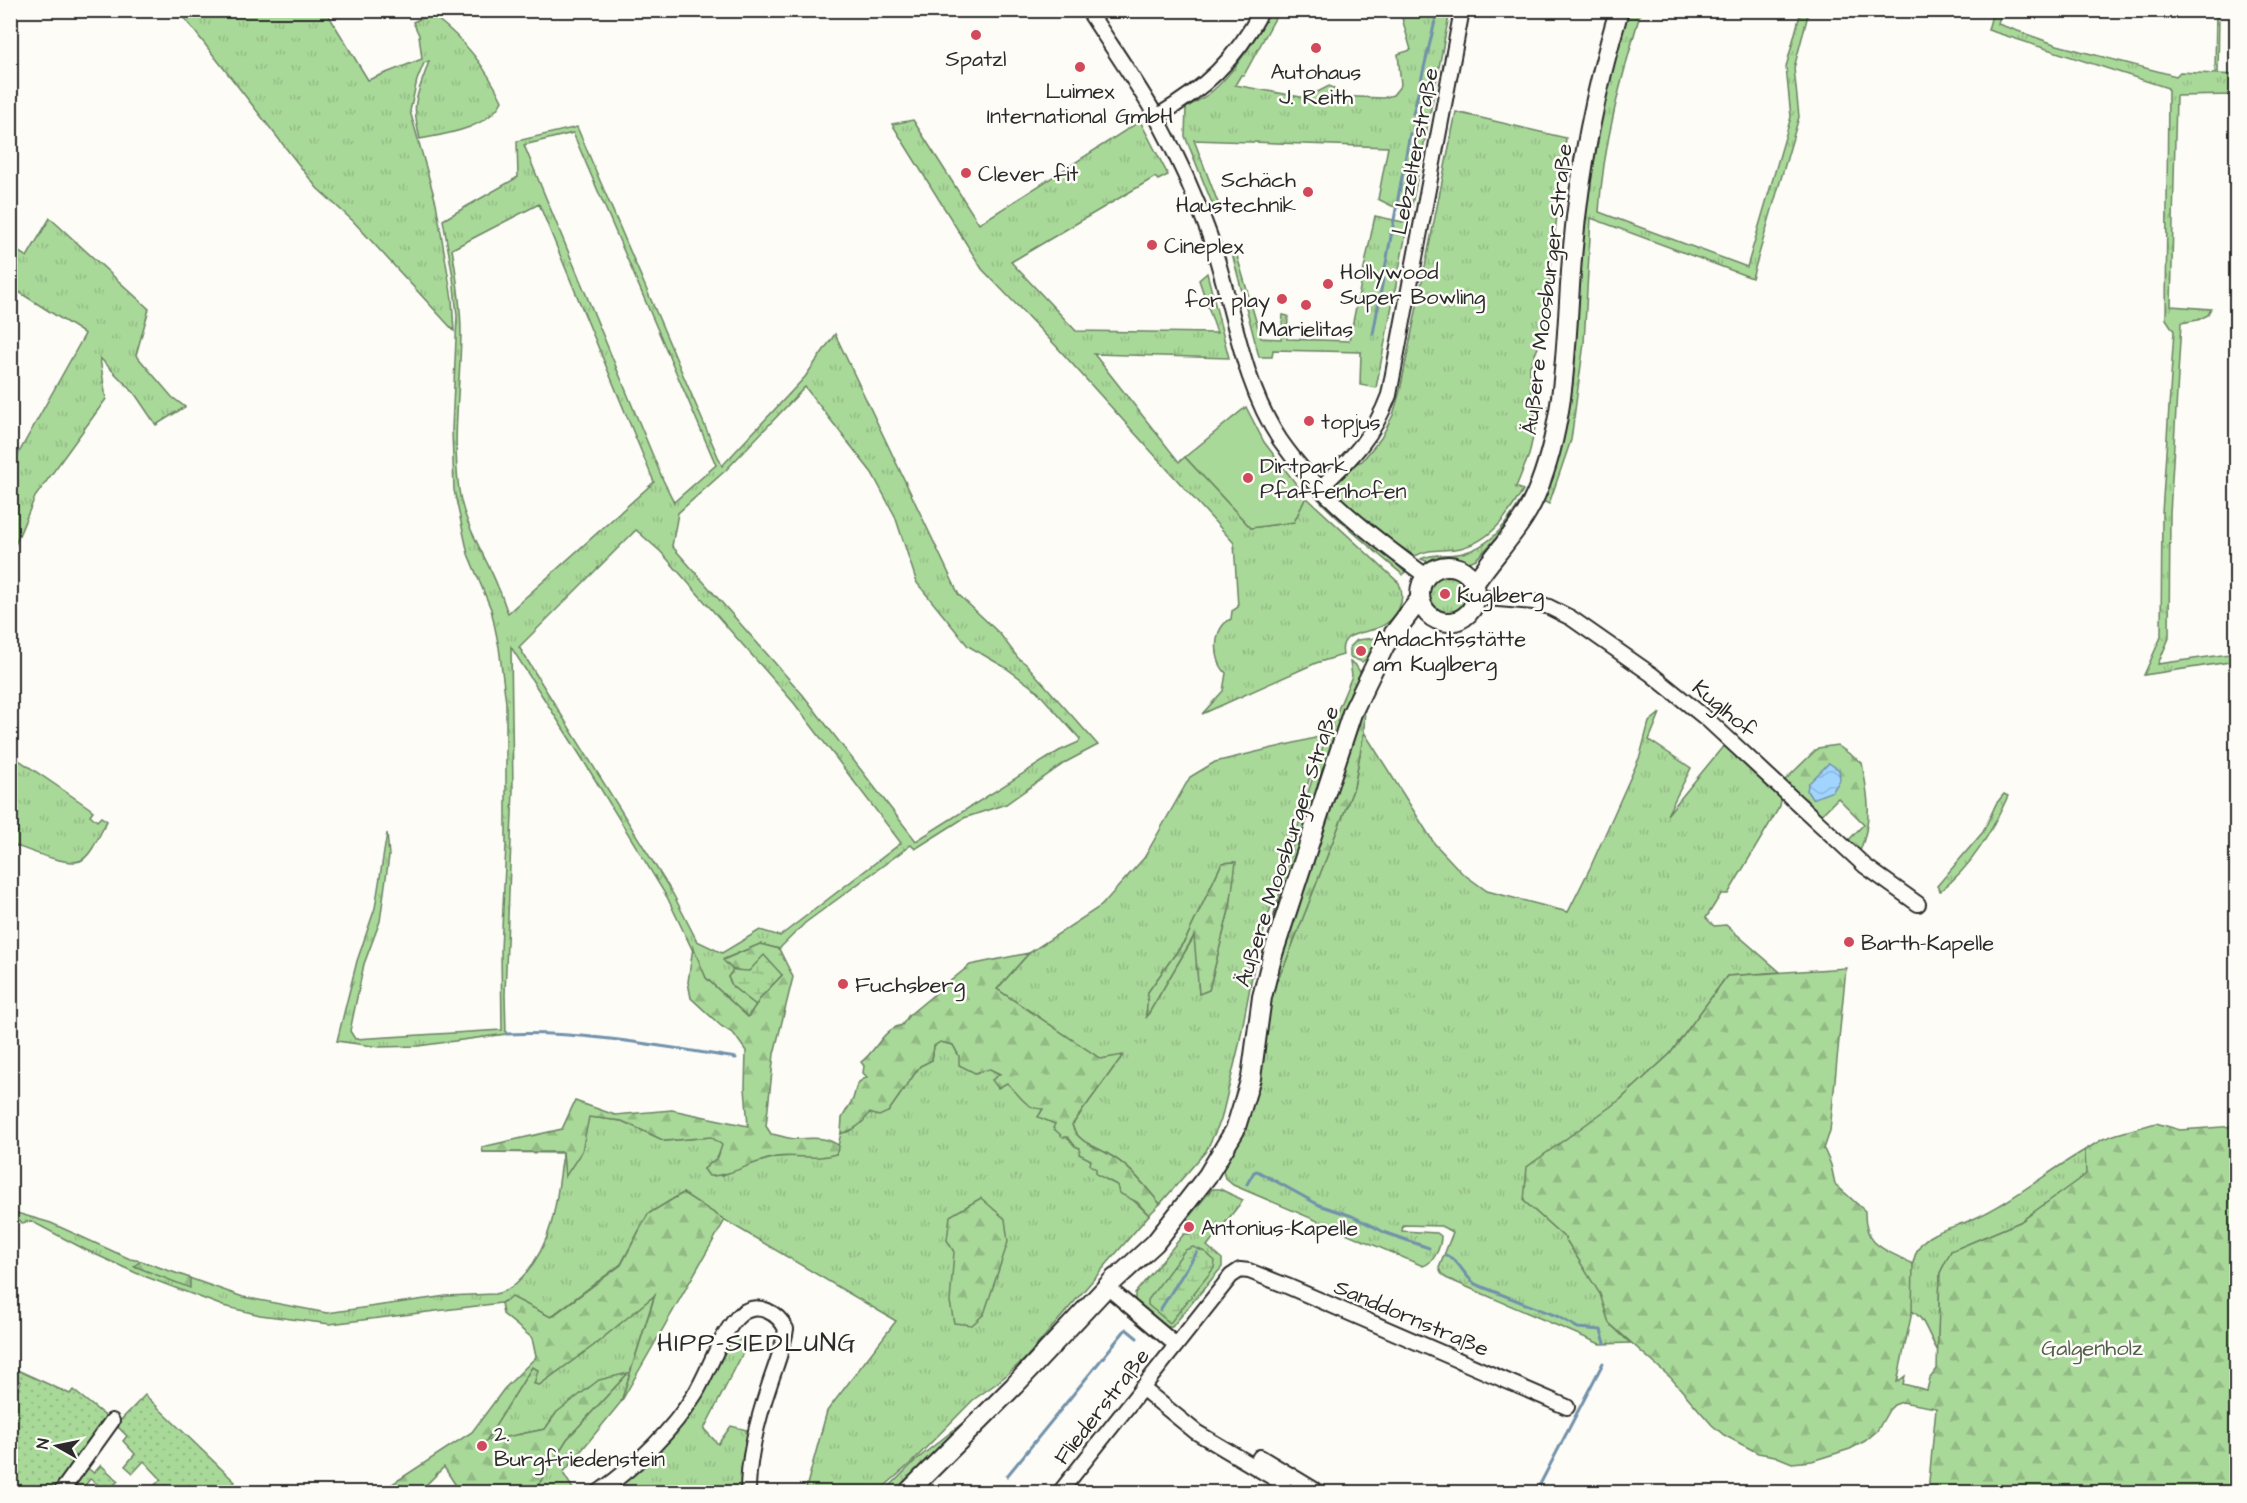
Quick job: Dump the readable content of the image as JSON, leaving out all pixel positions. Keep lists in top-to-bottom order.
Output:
{
  "streets": {
    "street": [
      "Lebzelterstraße",
      "Äußere Moosburger Straße",
      "Kuglhof",
      "Sanddornstraße",
      "Fliederstraße"
    ]
  },
  "crossings": [
    ["Äußere Moosburger Straße", "Kuglhof"],
    ["Äußere Moosburger Straße", "Fliederstraße"],
    ["Sanddornstraße", "Fliederstraße"]
  ],
  "districts": ["HIPP-SIEDLUNG"],
  "parks": ["Galgenholz"],
  "places": [
    "Spatzl",
    "Autohaus J. Reith",
    "Luimex International GmbH",
    "Clever fit",
    "Schäch Haustechnik",
    "Cineplex",
    "Hollywood Super Bowling",
    "for play",
    "Marielitas",
    "topjus",
    "Dirtpark Pfaffenhofen",
    "Kuglberg",
    "Andachtsstätte am Kuglberg",
    "Barth-Kapelle",
    "Fuchsberg",
    "Antonius-Kapelle",
    "2. Burgfriedenstein"
  ],
  "north": "left"
}
